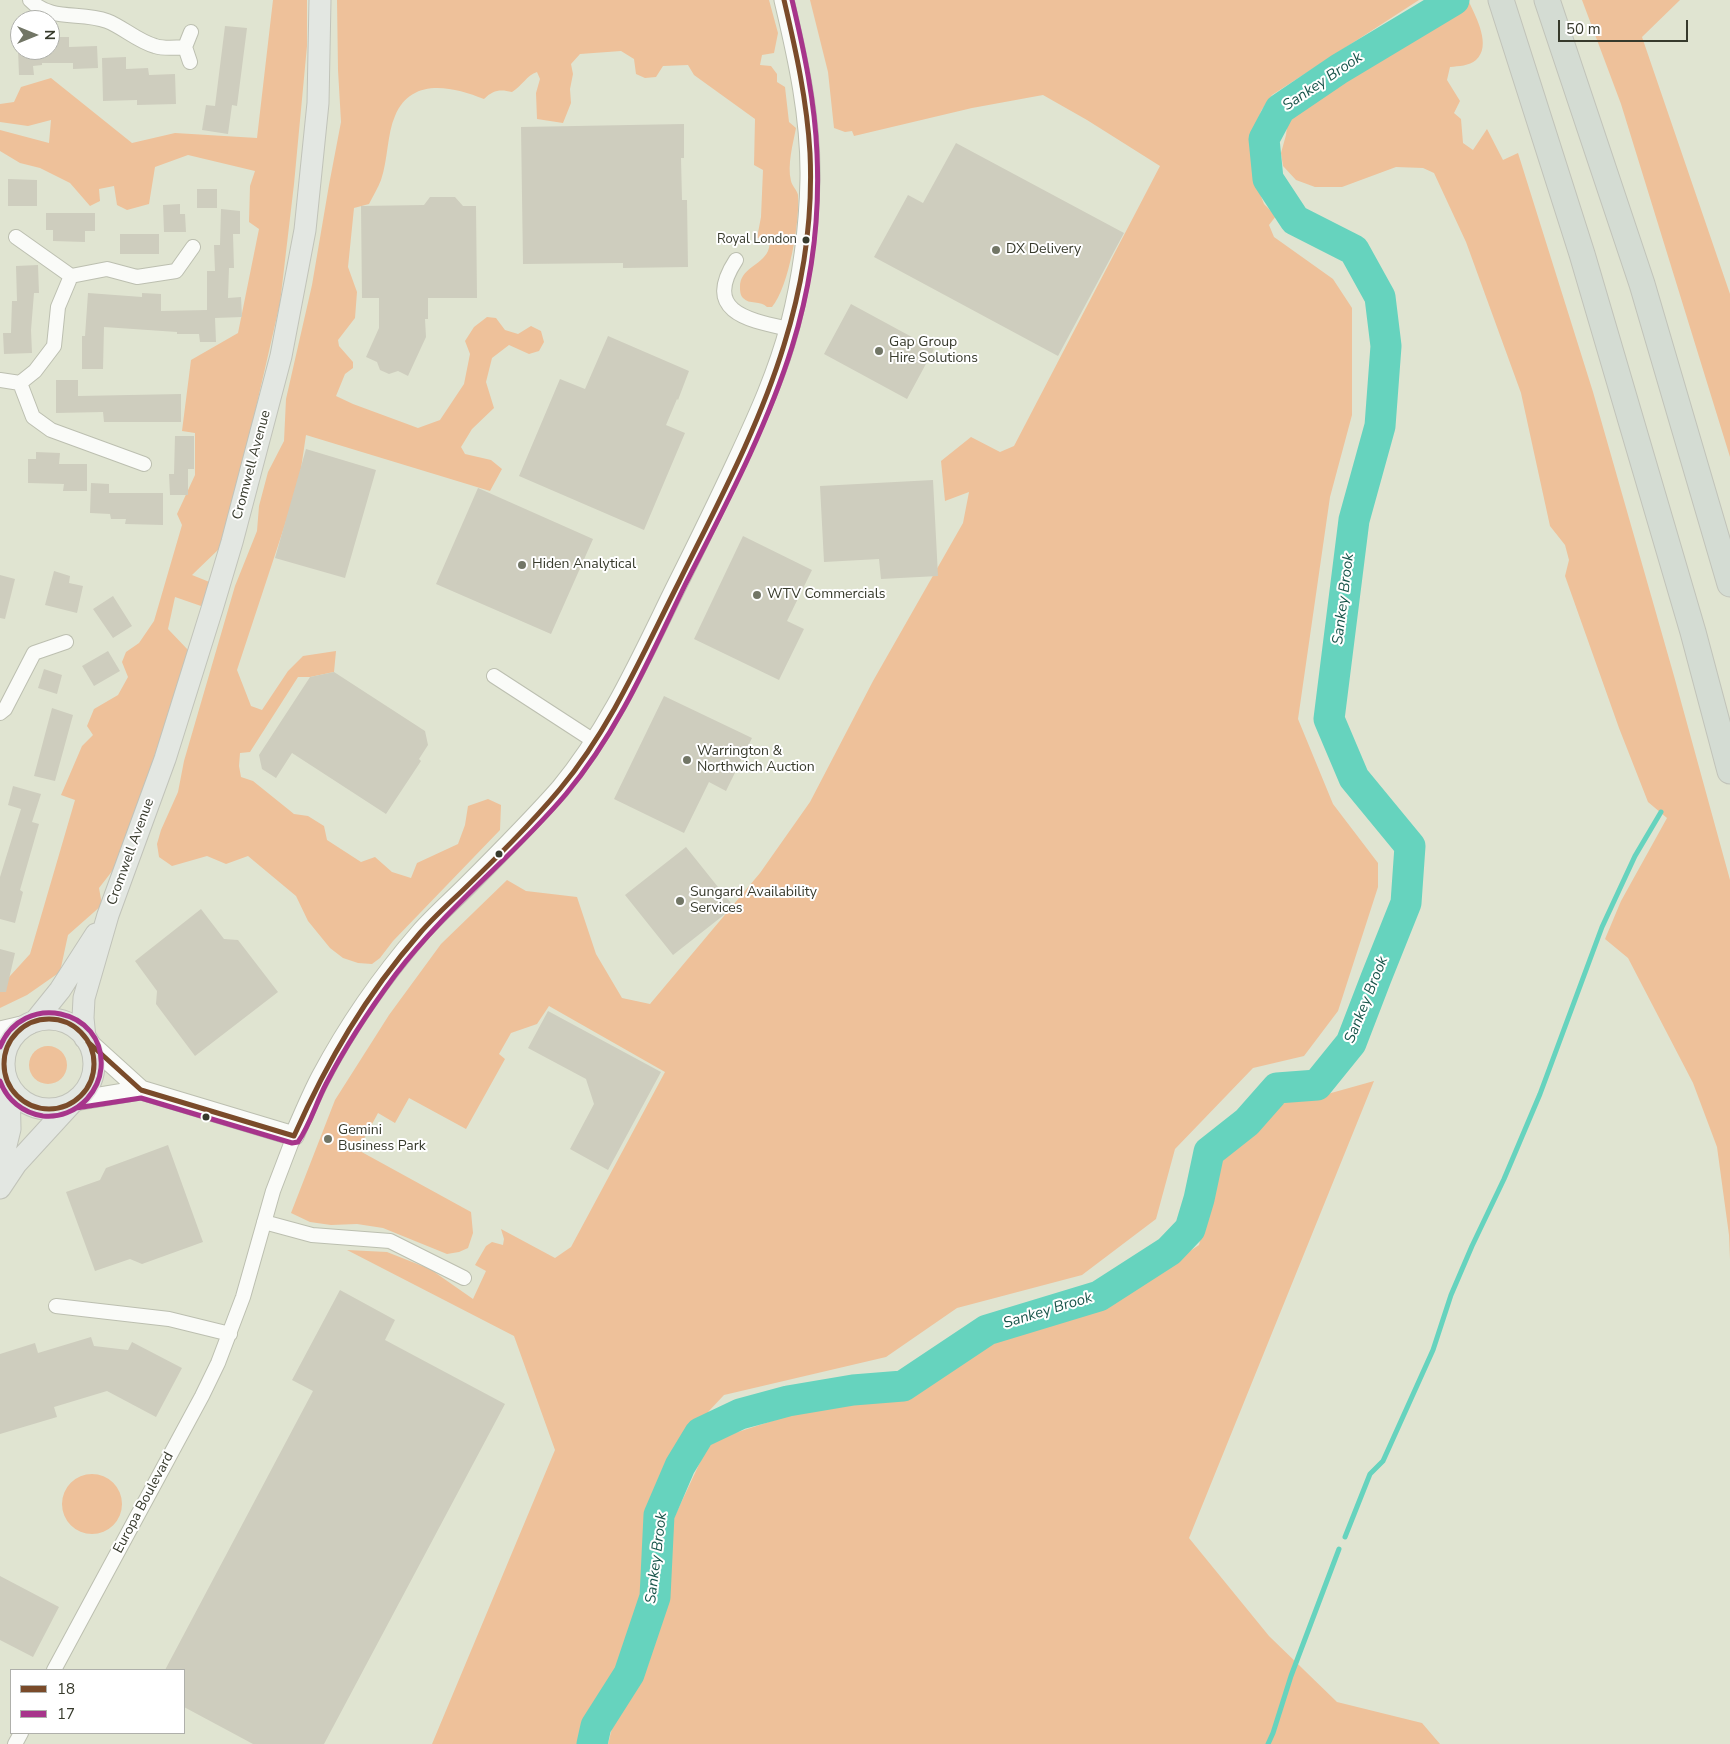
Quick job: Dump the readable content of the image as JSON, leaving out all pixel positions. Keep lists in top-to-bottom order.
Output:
{
  "streets": {
    "main road": ["Cromwell Avenue"],
    "street": ["Europa Boulevard"]
  },
  "water": ["Sankey Brook"],
  "places": [
    "Royal London",
    "DX Delivery",
    "Gap Group Hire Solutions",
    "Hiden Analytical",
    "WTV Commercials",
    "Warrington & Northwich Auction",
    "Sungard Availability Services",
    "Gemini Business Park"
  ],
  "lines": ["transit line 18", "transit line 17"],
  "legend": ["18", "17"],
  "scale_bar": "50 m",
  "north": "right"
}
